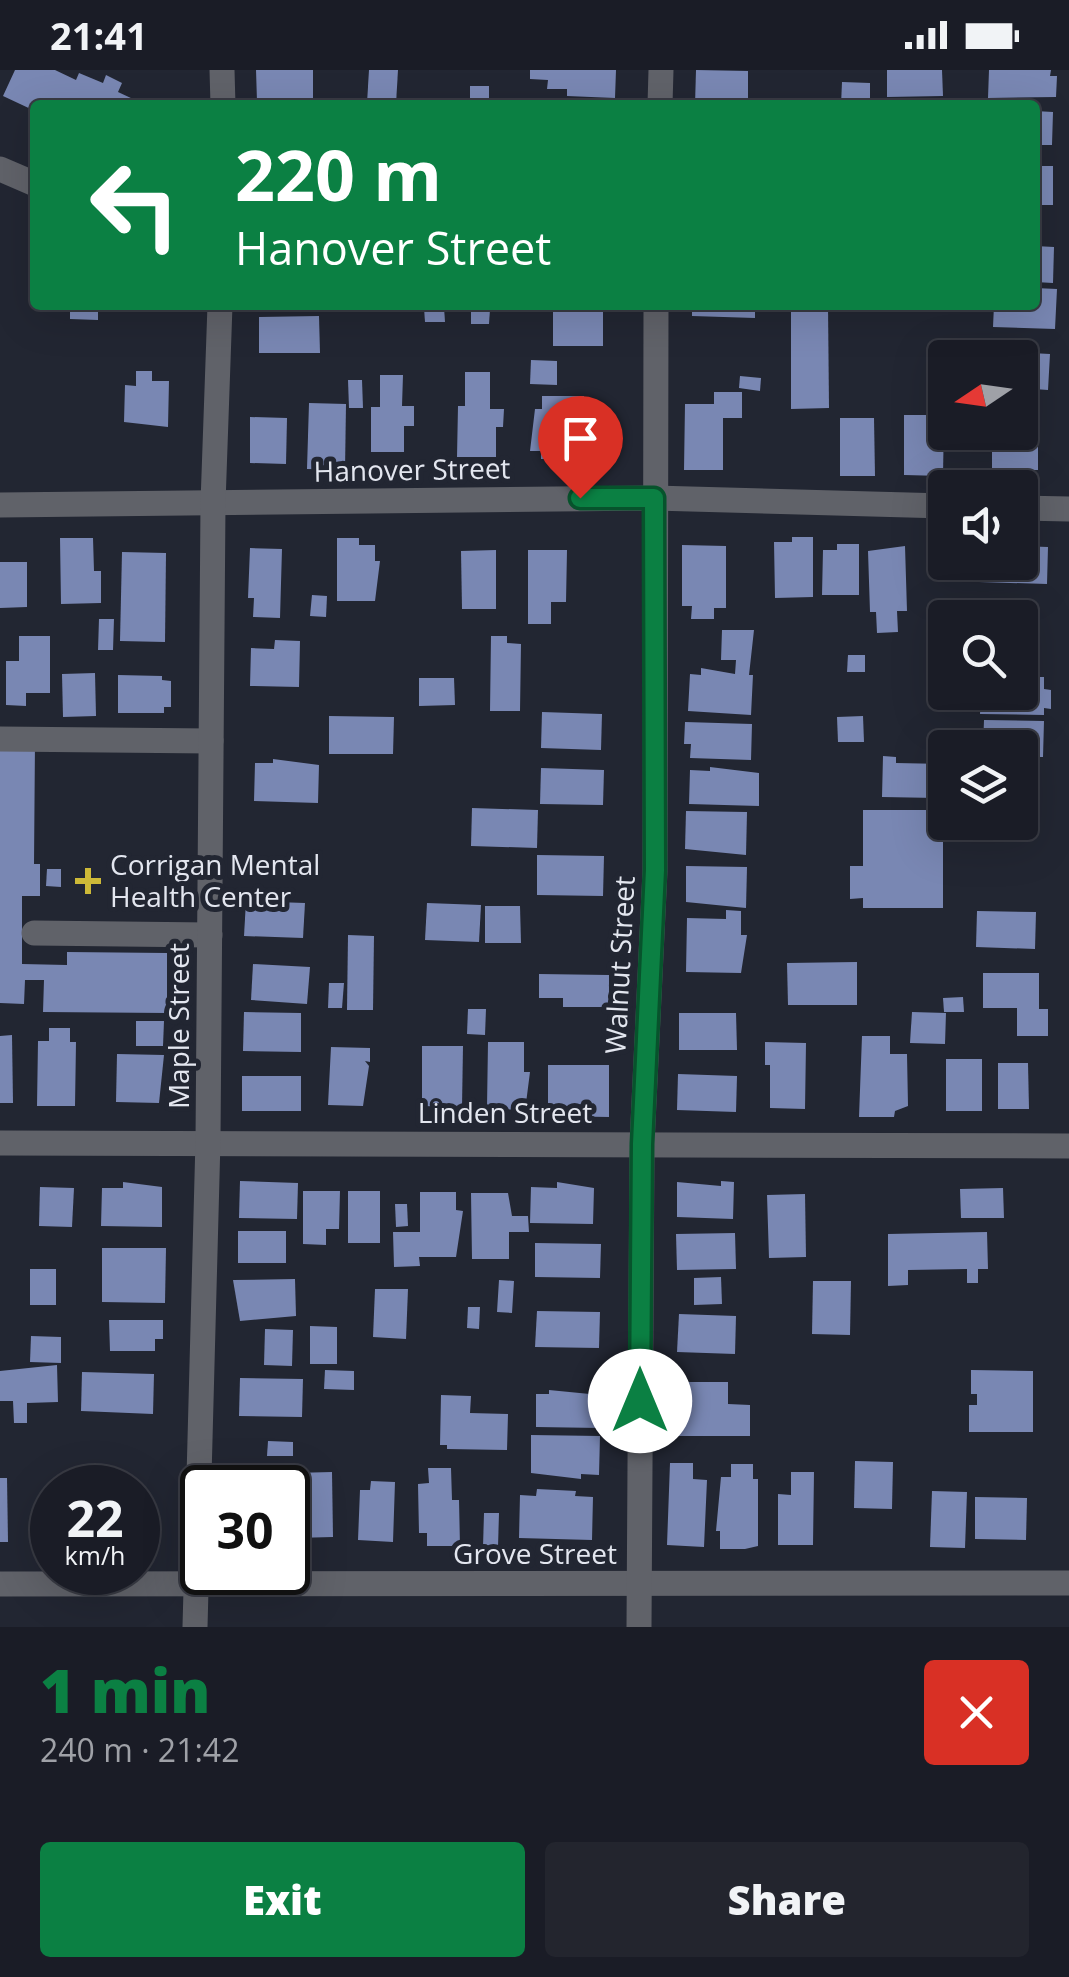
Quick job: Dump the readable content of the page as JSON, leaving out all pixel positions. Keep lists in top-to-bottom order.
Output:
{
  "streets": {
    "street": [
      "Hanover Street",
      "Walnut Street",
      "Maple Street",
      "Linden Street",
      "Grove Street"
    ]
  },
  "crossings": [
    ["Hanover Street", "Walnut Street"],
    ["Hanover Street", "Maple Street"],
    ["Walnut Street", "Linden Street"],
    ["Walnut Street", "Grove Street"],
    ["Maple Street", "Linden Street"]
  ],
  "places": {
    "health": ["Corrigan Mental Health Center"]
  },
  "north": "left",
  "page": {
    "status": "21:41",
    "turn": ["220 m", "Hanover Street"],
    "speed": "22 km/h",
    "limit": "30",
    "heading": ["1 min", "240 m · 21:42"],
    "buttons": ["Exit", "Share"]
  }
}
